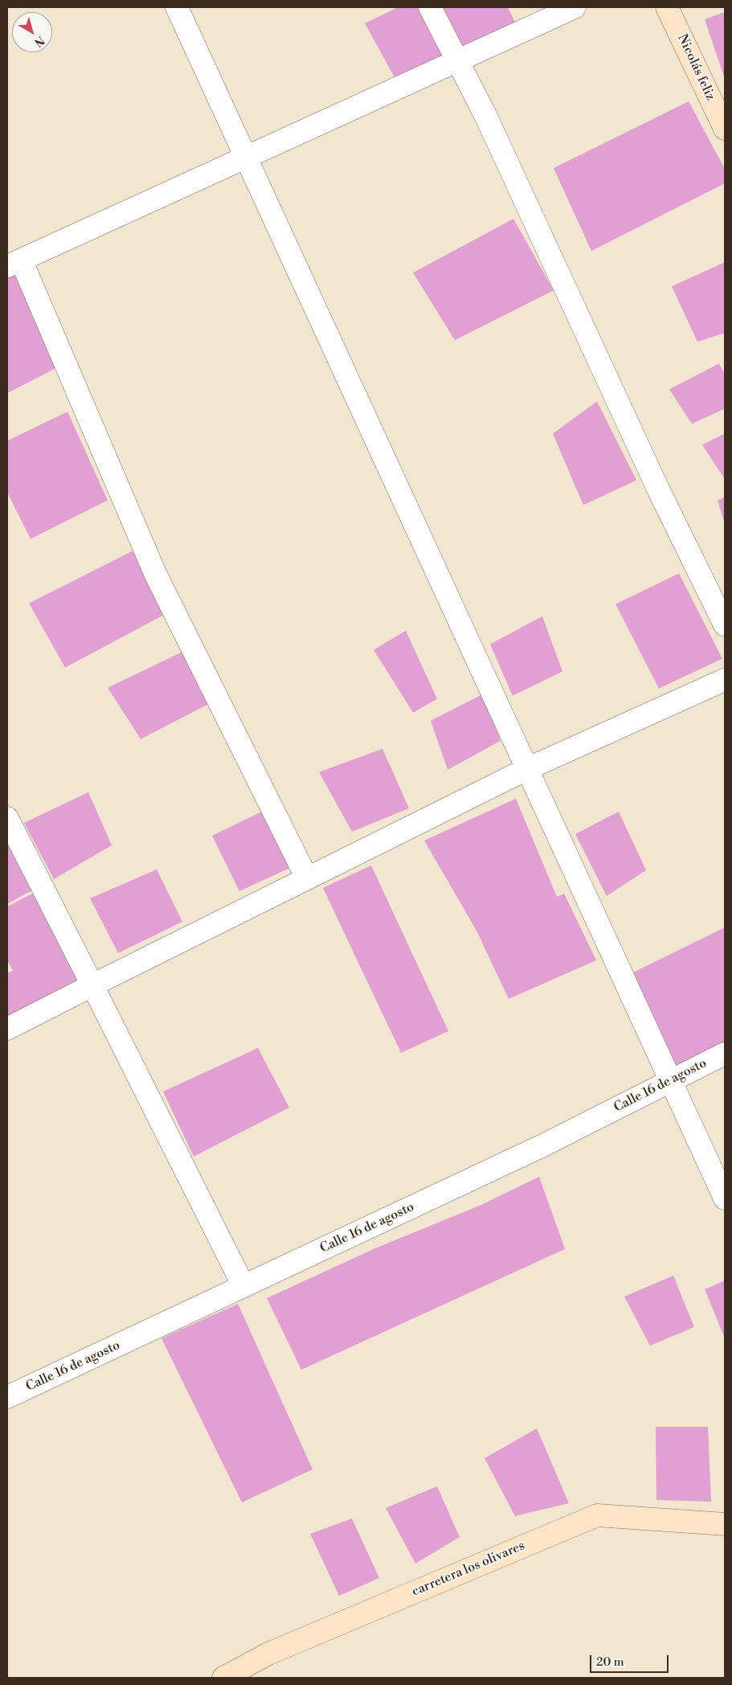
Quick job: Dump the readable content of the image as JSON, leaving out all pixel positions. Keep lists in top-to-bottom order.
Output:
{
  "streets": {
    "main road": ["Nicolás feliz", "carretera los olivares"],
    "street": ["Calle 16 de agosto"]
  },
  "scale_bar": "20 m",
  "north": "bottom right"
}
